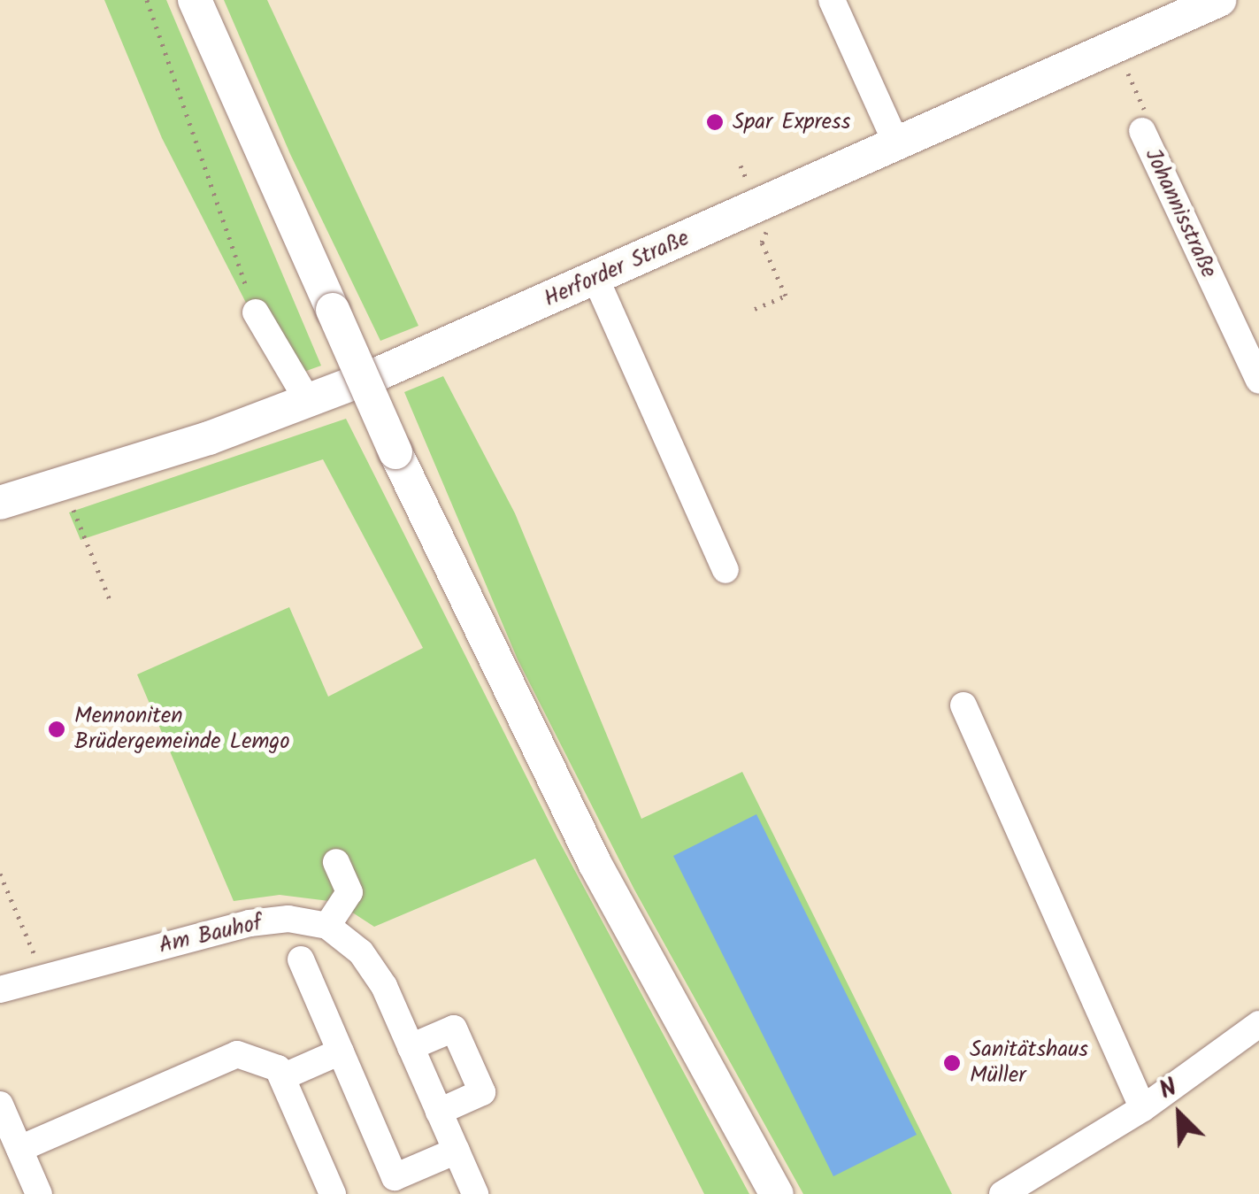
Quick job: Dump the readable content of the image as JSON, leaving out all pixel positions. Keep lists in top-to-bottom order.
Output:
{
  "streets": {
    "main road": ["Herforder Straße"],
    "street": ["Johannisstraße", "Am Bauhof"]
  },
  "crossings": [
    ["Johannisstraße", "Herforder Straße"]
  ],
  "places": ["Spar Express", "Mennoniten Brüdergemeinde Lemgo", "Sanitätshaus Müller"],
  "north": "top left"
}
